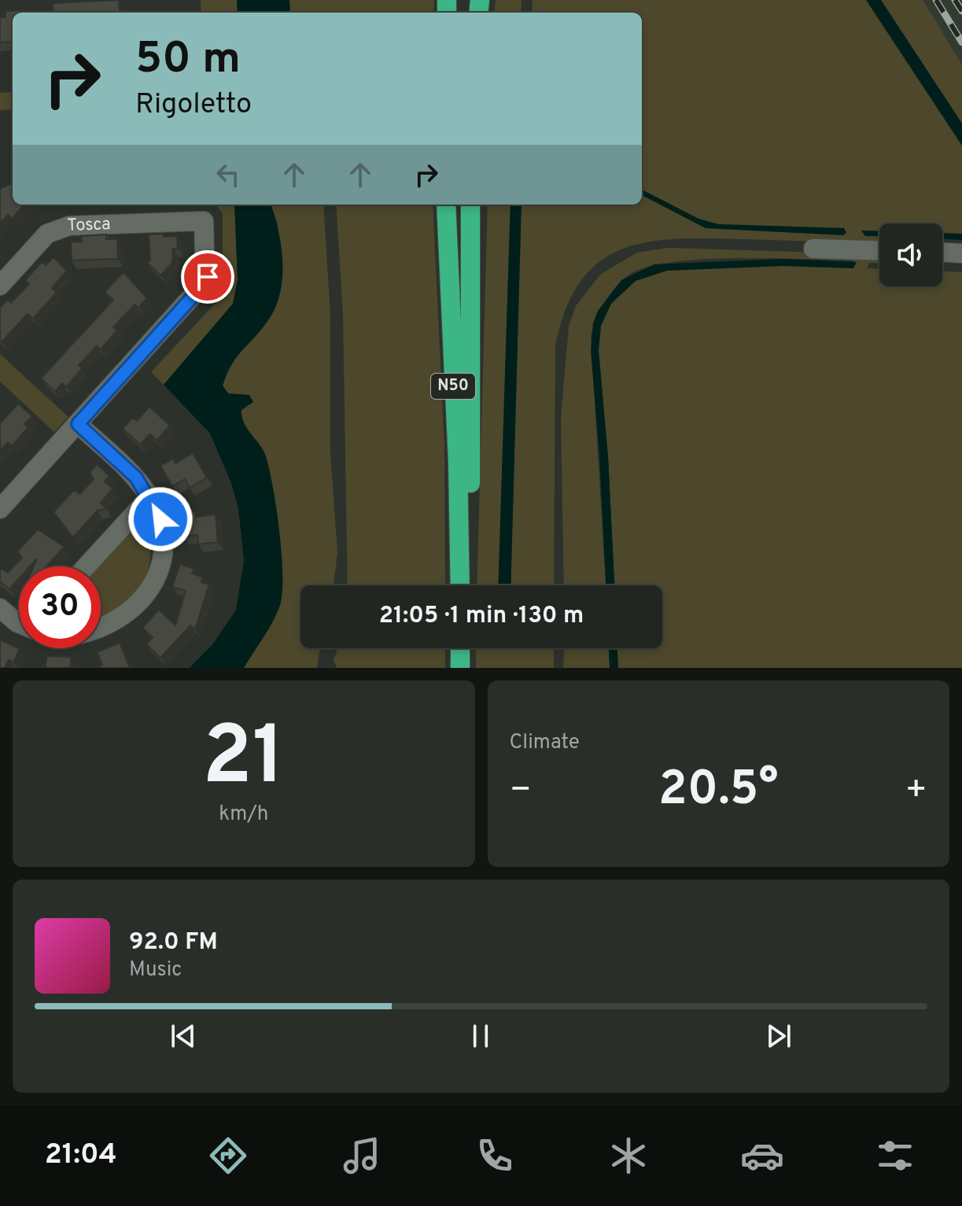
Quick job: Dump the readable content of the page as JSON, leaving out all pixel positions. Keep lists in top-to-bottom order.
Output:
{
  "streets": {
    "highway": ["N50"],
    "street": ["Tosca"]
  },
  "page": {
    "turn": ["50 m", "Rigoletto"],
    "limit": "30",
    "trip": "21:05 · 1 min · 130 m",
    "tile": [
      ["21", "km/h"],
      "Climate"
    ],
    "heat": ["−", "20.5°", "+"],
    "song": ["92.0 FM", "Music"],
    "tabs": "21:04"
  }
}
